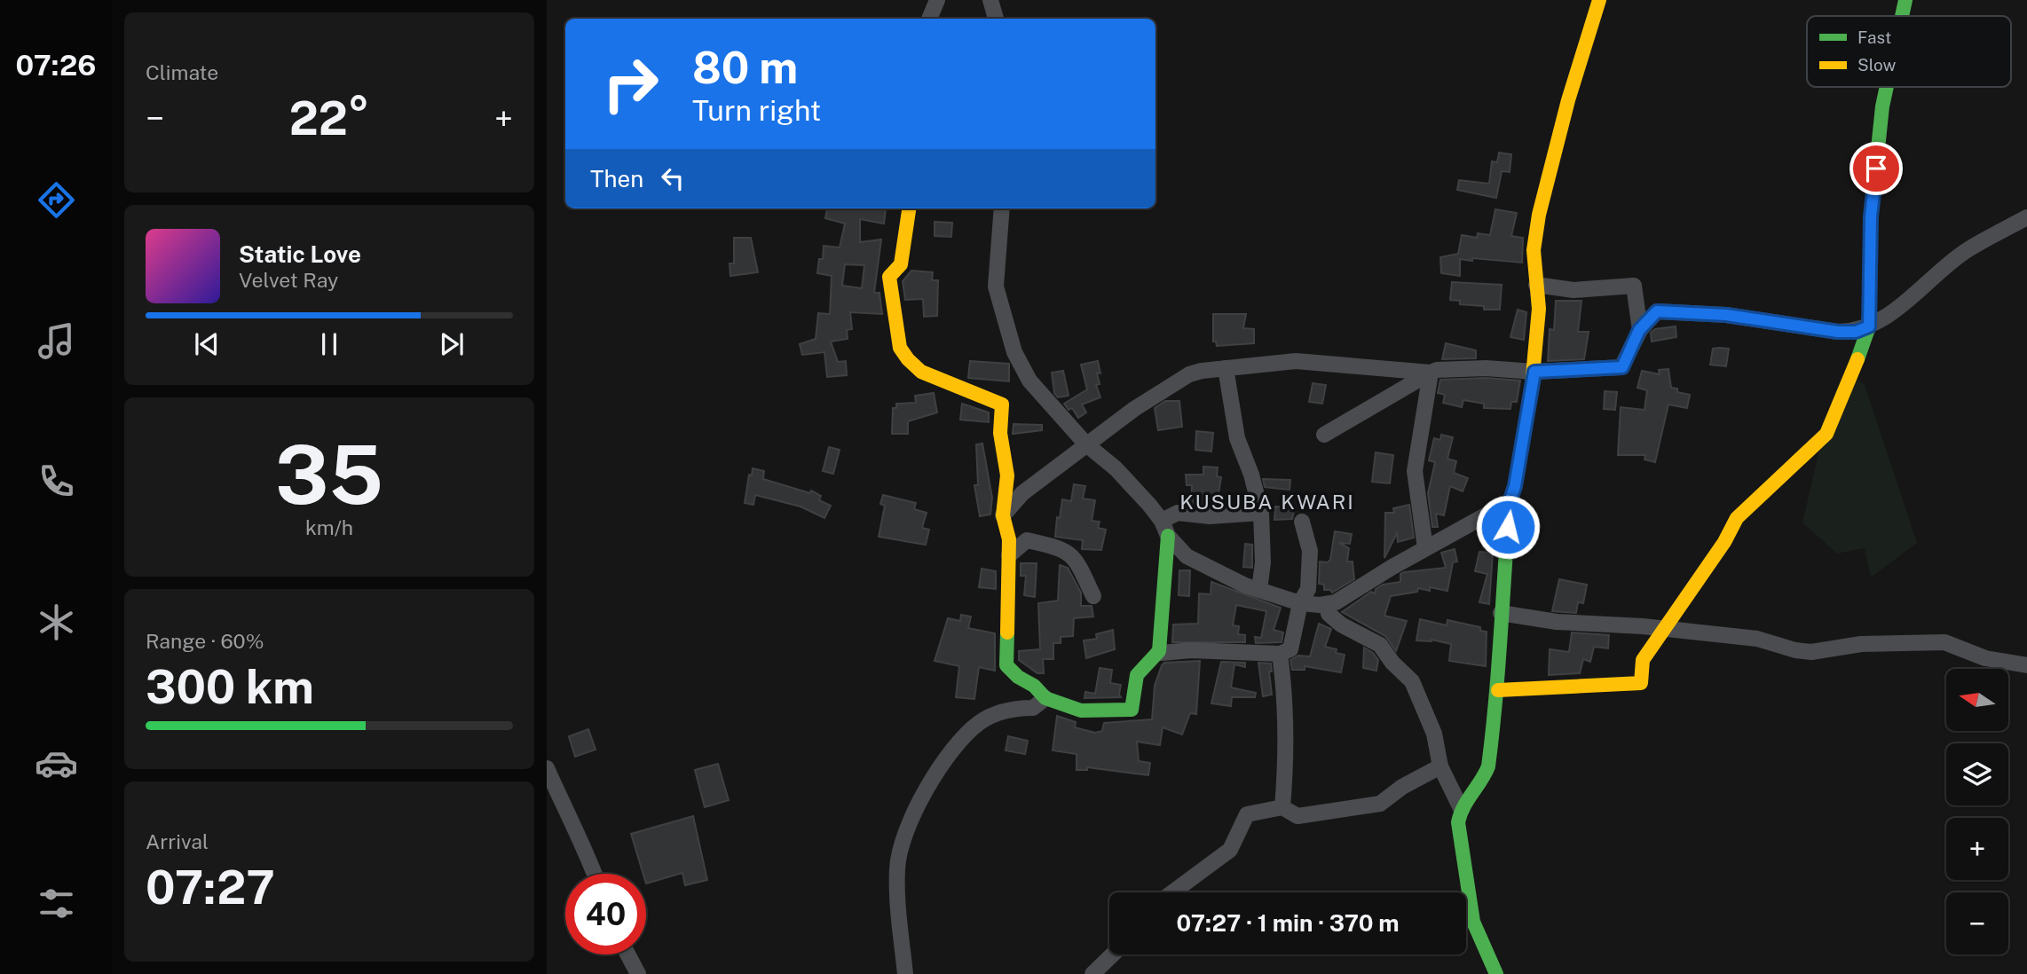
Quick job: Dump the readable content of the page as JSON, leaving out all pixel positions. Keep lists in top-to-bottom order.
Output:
{
  "districts": ["KUSUBA KWARI"],
  "legend": ["Fast", "Slow"],
  "north": "left",
  "page": {
    "tabs": "07:26",
    "tile": [
      "Climate",
      ["35", "km/h"],
      ["Range · 60%", "300 km"],
      ["Arrival", "07:27"]
    ],
    "turn": ["80 m", "Turn right"],
    "heat": ["−", "22°", "+"],
    "then": "Then",
    "song": ["Static Love", "Velvet Ray"],
    "map_buttons": ["+", "−"],
    "limit": "40",
    "trip": "07:27 · 1 min · 370 m"
  }
}
